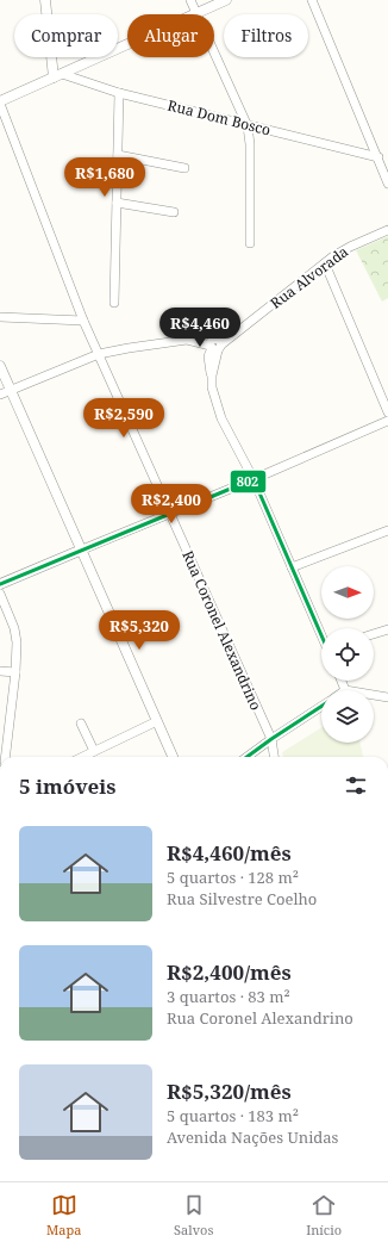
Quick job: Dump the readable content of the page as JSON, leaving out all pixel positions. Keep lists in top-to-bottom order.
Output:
{
  "streets": {
    "street": ["Rua Dom Bosco", "Rua Alvorada", "Rua Coronel Alexandrino"]
  },
  "lines": ["transit line 802"],
  "north": "right",
  "page": {
    "chip": ["Comprar", "Alugar", "Filtros"],
    "price": [
      "R$1,680",
      "R$4,460",
      "R$2,590",
      "R$2,400",
      "R$5,320"
    ],
    "heading": "5 imóveis",
    "list": [
      {
        "name": "R$4,460/mês",
        "note": "5 quartos · 128 m² · Rua Silvestre Coelho"
      },
      {
        "name": "R$2,400/mês",
        "note": "3 quartos · 83 m² · Rua Coronel Alexandrino"
      },
      {
        "name": "R$5,320/mês",
        "note": "5 quartos · 183 m² · Avenida Nações Unidas"
      }
    ],
    "tabs": ["Mapa", "Salvos", "Início"]
  }
}
